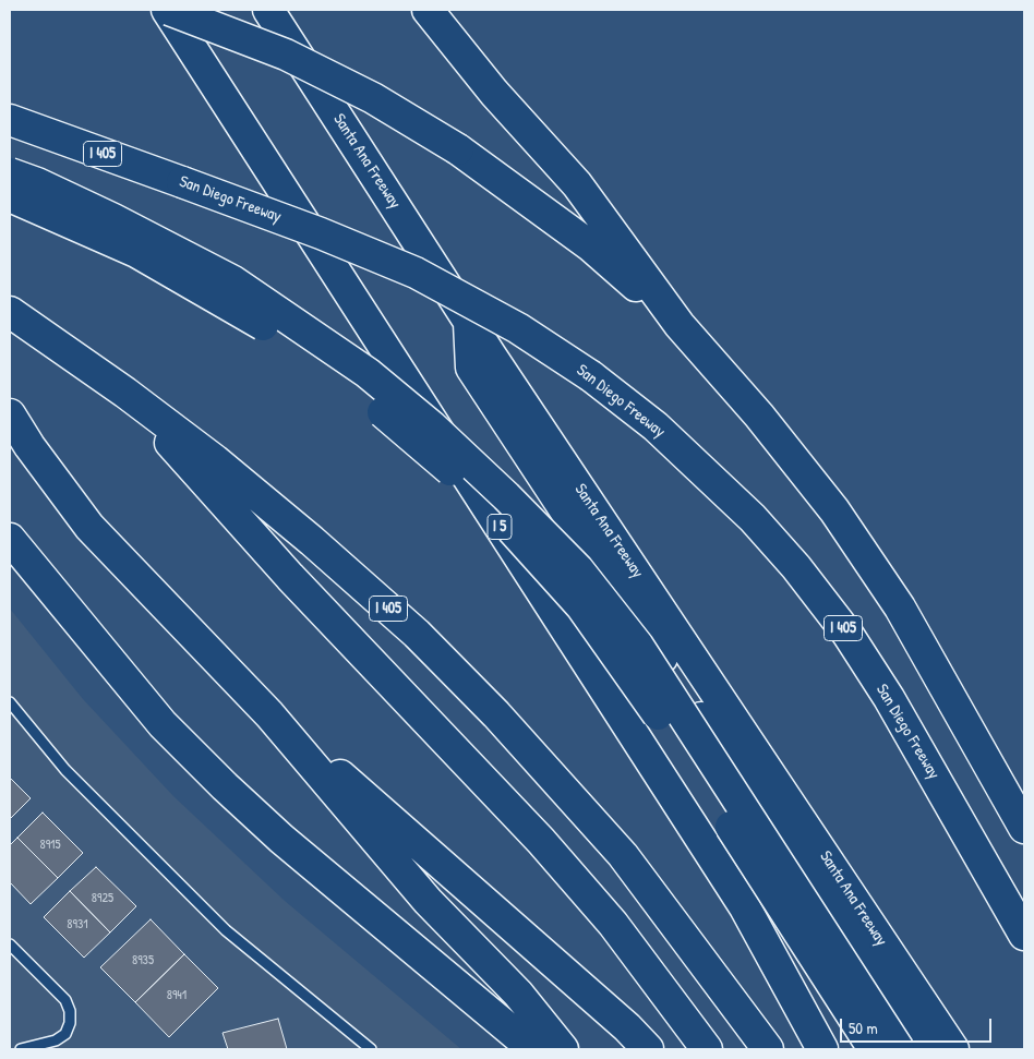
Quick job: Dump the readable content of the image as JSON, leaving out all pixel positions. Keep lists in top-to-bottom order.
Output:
{
  "streets": {
    "highway": [
      "I 405",
      "Santa Ana Freeway",
      "San Diego Freeway",
      "I 5"
    ]
  },
  "house_numbers": [
    "8915",
    "8925",
    "8931",
    "8935",
    "8941"
  ],
  "scale_bar": "50 m"
}
